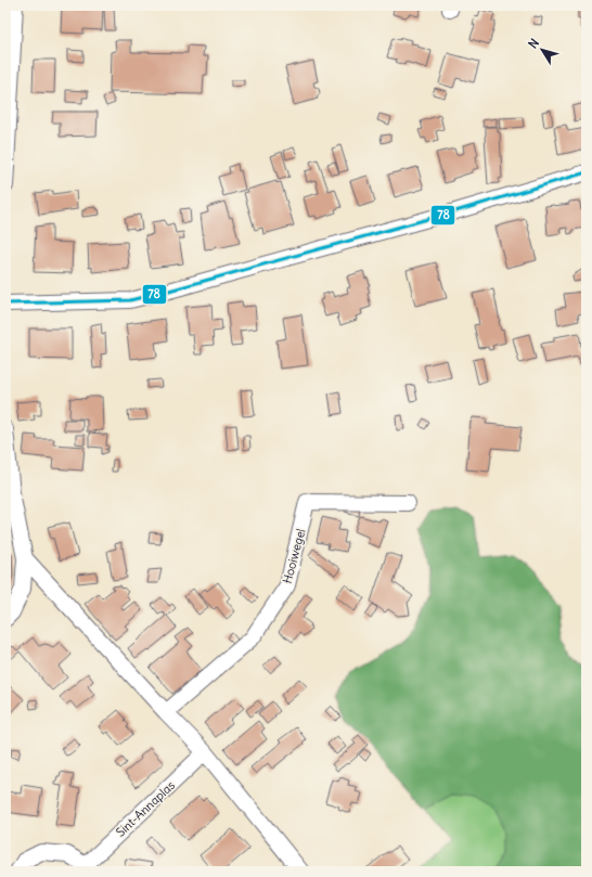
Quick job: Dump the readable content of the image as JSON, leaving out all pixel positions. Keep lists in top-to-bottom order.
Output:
{
  "streets": {
    "street": ["Hooiwegel", "Sint-Annaplas"]
  },
  "lines": ["transit line 78"],
  "north": "top left"
}
